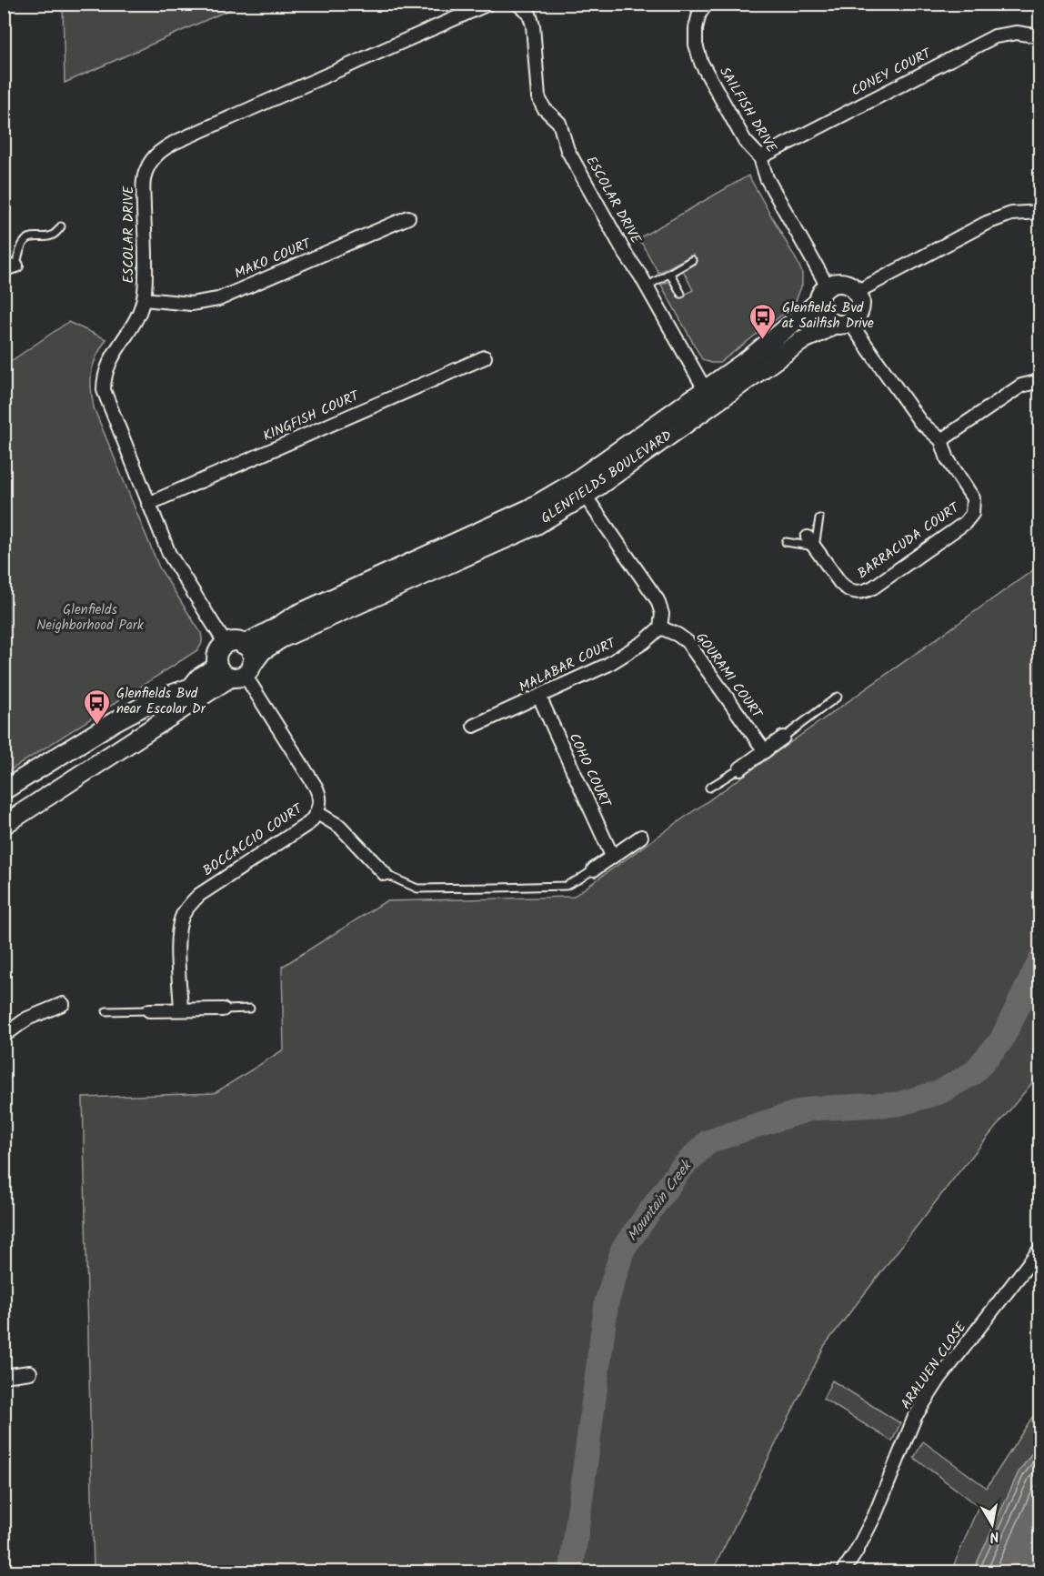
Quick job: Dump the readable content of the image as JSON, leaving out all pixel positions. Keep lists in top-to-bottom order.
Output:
{
  "streets": {
    "street": [
      "CONEY COURT",
      "SAILFISH DRIVE",
      "ESCOLAR DRIVE",
      "MAKO COURT",
      "KINGFISH COURT",
      "GLENFIELDS BOULEVARD",
      "BARRACUDA COURT",
      "MALABAR COURT",
      "GOURAMI COURT",
      "COHO COURT",
      "BOCCACCIO COURT",
      "ARALUEN CLOSE"
    ]
  },
  "crossings": [
    ["CONEY COURT", "SAILFISH DRIVE"],
    ["SAILFISH DRIVE", "GLENFIELDS BOULEVARD"],
    ["SAILFISH DRIVE", "BARRACUDA COURT"],
    ["ESCOLAR DRIVE", "MAKO COURT"],
    ["ESCOLAR DRIVE", "KINGFISH COURT"],
    ["ESCOLAR DRIVE", "GLENFIELDS BOULEVARD"],
    ["GLENFIELDS BOULEVARD", "BARRACUDA COURT"],
    ["GLENFIELDS BOULEVARD", "BOCCACCIO COURT"],
    ["MALABAR COURT", "GOURAMI COURT"],
    ["MALABAR COURT", "COHO COURT"]
  ],
  "water": ["Mountain Creek"],
  "parks": ["Glenfields Neighborhood Park"],
  "places": {
    "bus stop": ["Glenfields Bvd at Sailfish Drive", "Glenfields Bvd near Escolar Dr"]
  },
  "north": "bottom"
}
